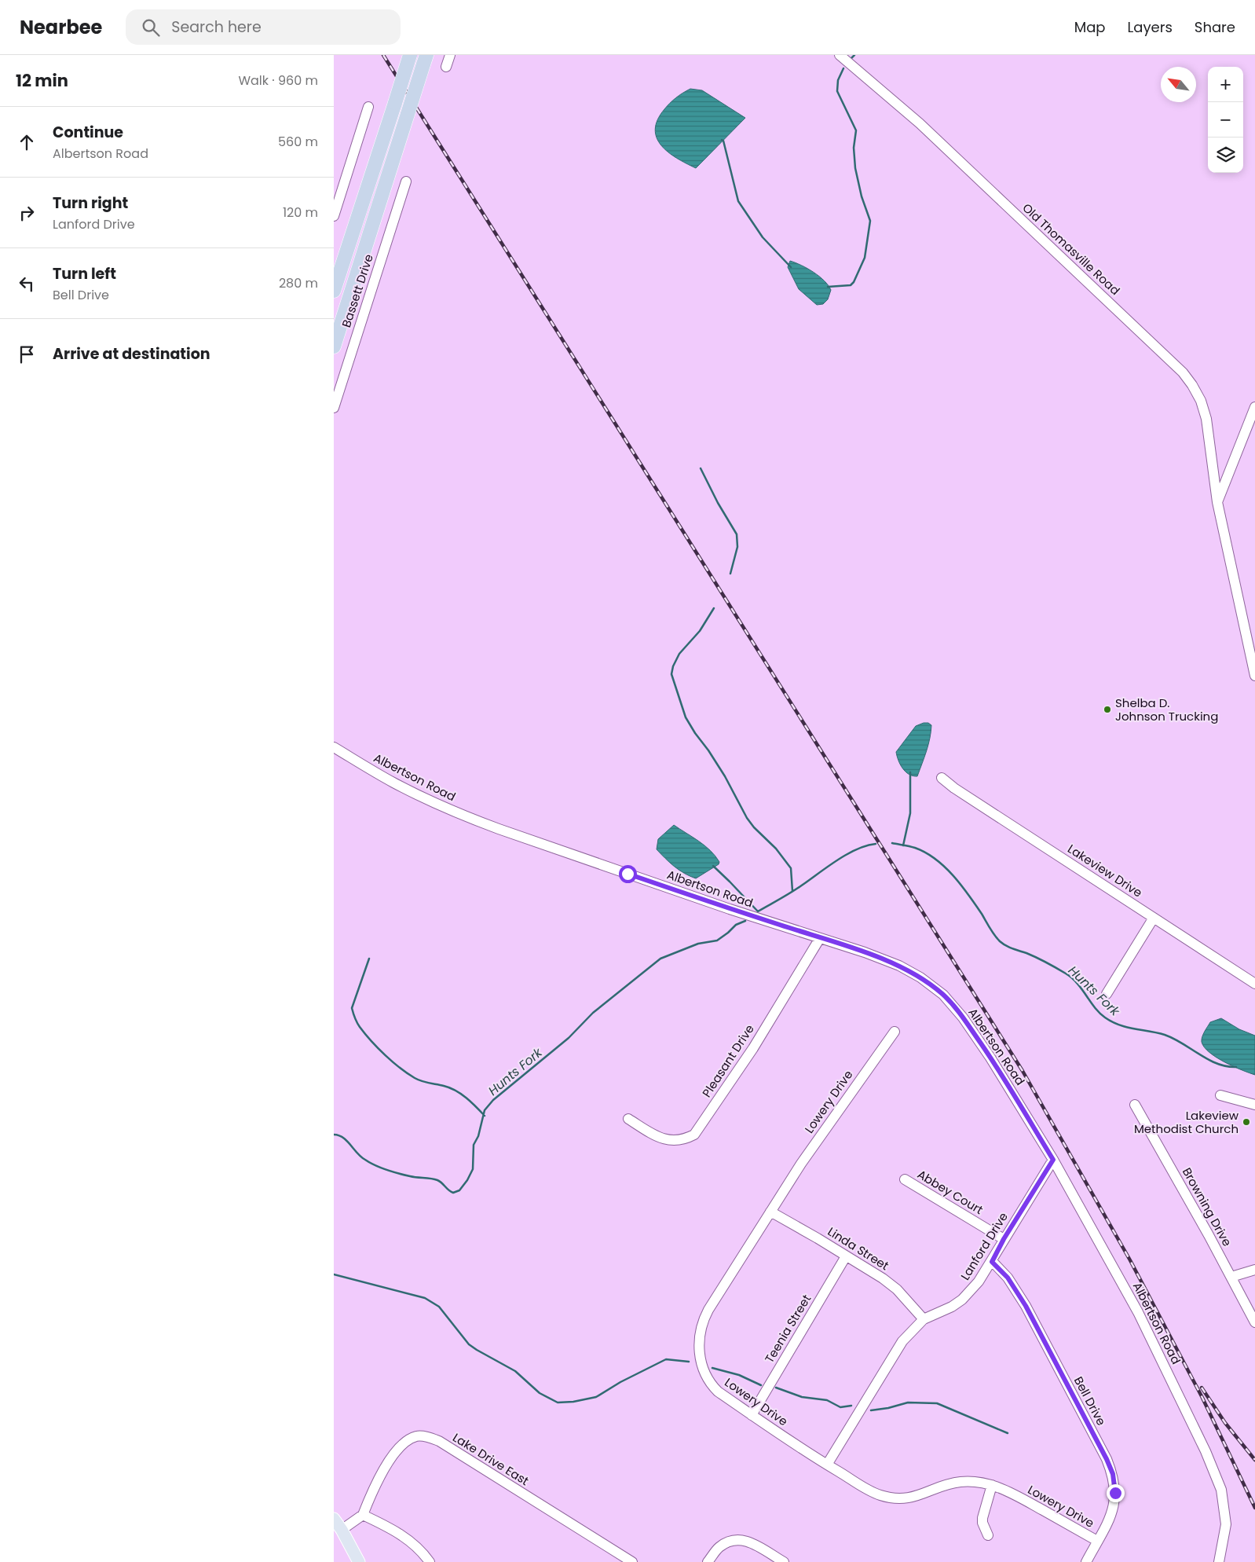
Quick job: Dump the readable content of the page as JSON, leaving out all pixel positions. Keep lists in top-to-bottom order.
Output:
{
  "streets": {
    "street": [
      "Old Thomasville Road",
      "Bassett Drive",
      "Albertson Road",
      "Lakeview Drive",
      "Pleasant Drive",
      "Lowery Drive",
      "Abbey Court",
      "Browning Drive",
      "Lanford Drive",
      "Linda Street",
      "Teenia Street",
      "Bell Drive",
      "Lake Drive East"
    ]
  },
  "crossings": [
    ["Albertson Road", "Pleasant Drive"],
    ["Albertson Road", "Lanford Drive"],
    ["Lowery Drive", "Lanford Drive"],
    ["Lowery Drive", "Linda Street"],
    ["Lowery Drive", "Teenia Street"],
    ["Lowery Drive", "Bell Drive"],
    ["Abbey Court", "Lanford Drive"],
    ["Lanford Drive", "Linda Street"],
    ["Lanford Drive", "Bell Drive"],
    ["Linda Street", "Teenia Street"]
  ],
  "water": ["Hunts Fork"],
  "places": ["Shelba D. Johnson Trucking", "Lakeview Methodist Church"],
  "north": "top left",
  "page": {
    "header": "Nearbee",
    "search": "Search here",
    "nav": ["Map", "Layers", "Share"],
    "heading": ["12 min", "Walk · 960 m"],
    "map_buttons": ["+", "−"],
    "list": [
      ["Continue", "Albertson Road", "560 m"],
      ["Turn right", "Lanford Drive", "120 m"],
      ["Turn left", "Bell Drive", "280 m"],
      "Arrive at destination"
    ]
  }
}
